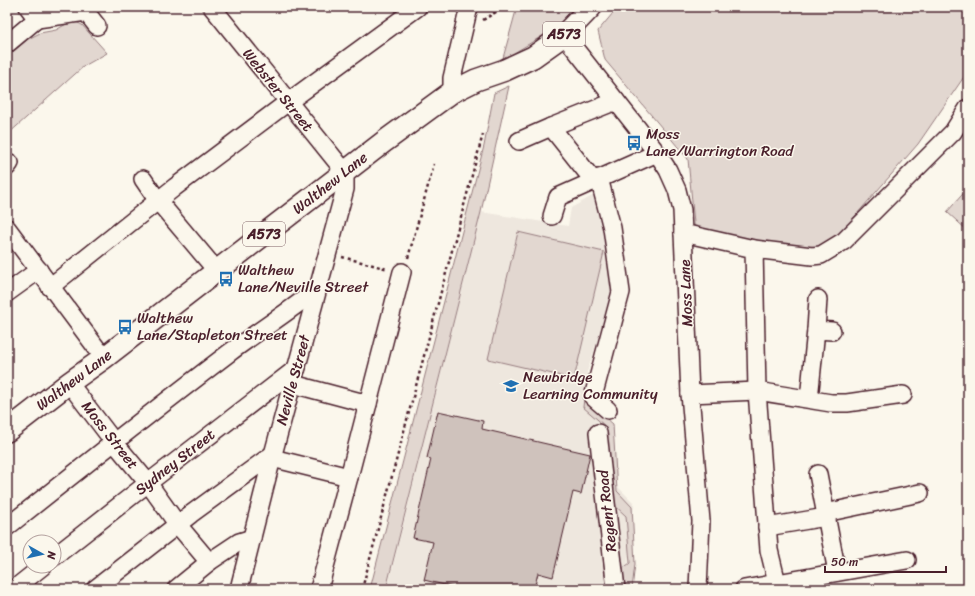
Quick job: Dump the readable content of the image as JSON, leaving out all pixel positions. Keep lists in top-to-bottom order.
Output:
{
  "streets": {
    "main road": ["A573", "Walthew Lane"],
    "street": [
      "Webster Street",
      "Moss Lane",
      "Neville Street",
      "Moss Street",
      "Sydney Street",
      "Regent Road"
    ]
  },
  "crossings": [
    ["A573", "Walthew Lane"],
    ["A573", "Moss Lane"],
    ["Webster Street", "Walthew Lane"],
    ["Webster Street", "Neville Street"],
    ["Walthew Lane", "Moss Lane"],
    ["Walthew Lane", "Neville Street"],
    ["Walthew Lane", "Moss Street"],
    ["Neville Street", "Sydney Street"],
    ["Moss Street", "Sydney Street"]
  ],
  "places": {
    "bus stop": ["Moss Lane/Warrington Road", "Walthew Lane/Neville Street", "Walthew Lane/Stapleton Street"],
    "school or university": ["Newbridge Learning Community"]
  },
  "scale_bar": "50 m",
  "north": "right"
}
